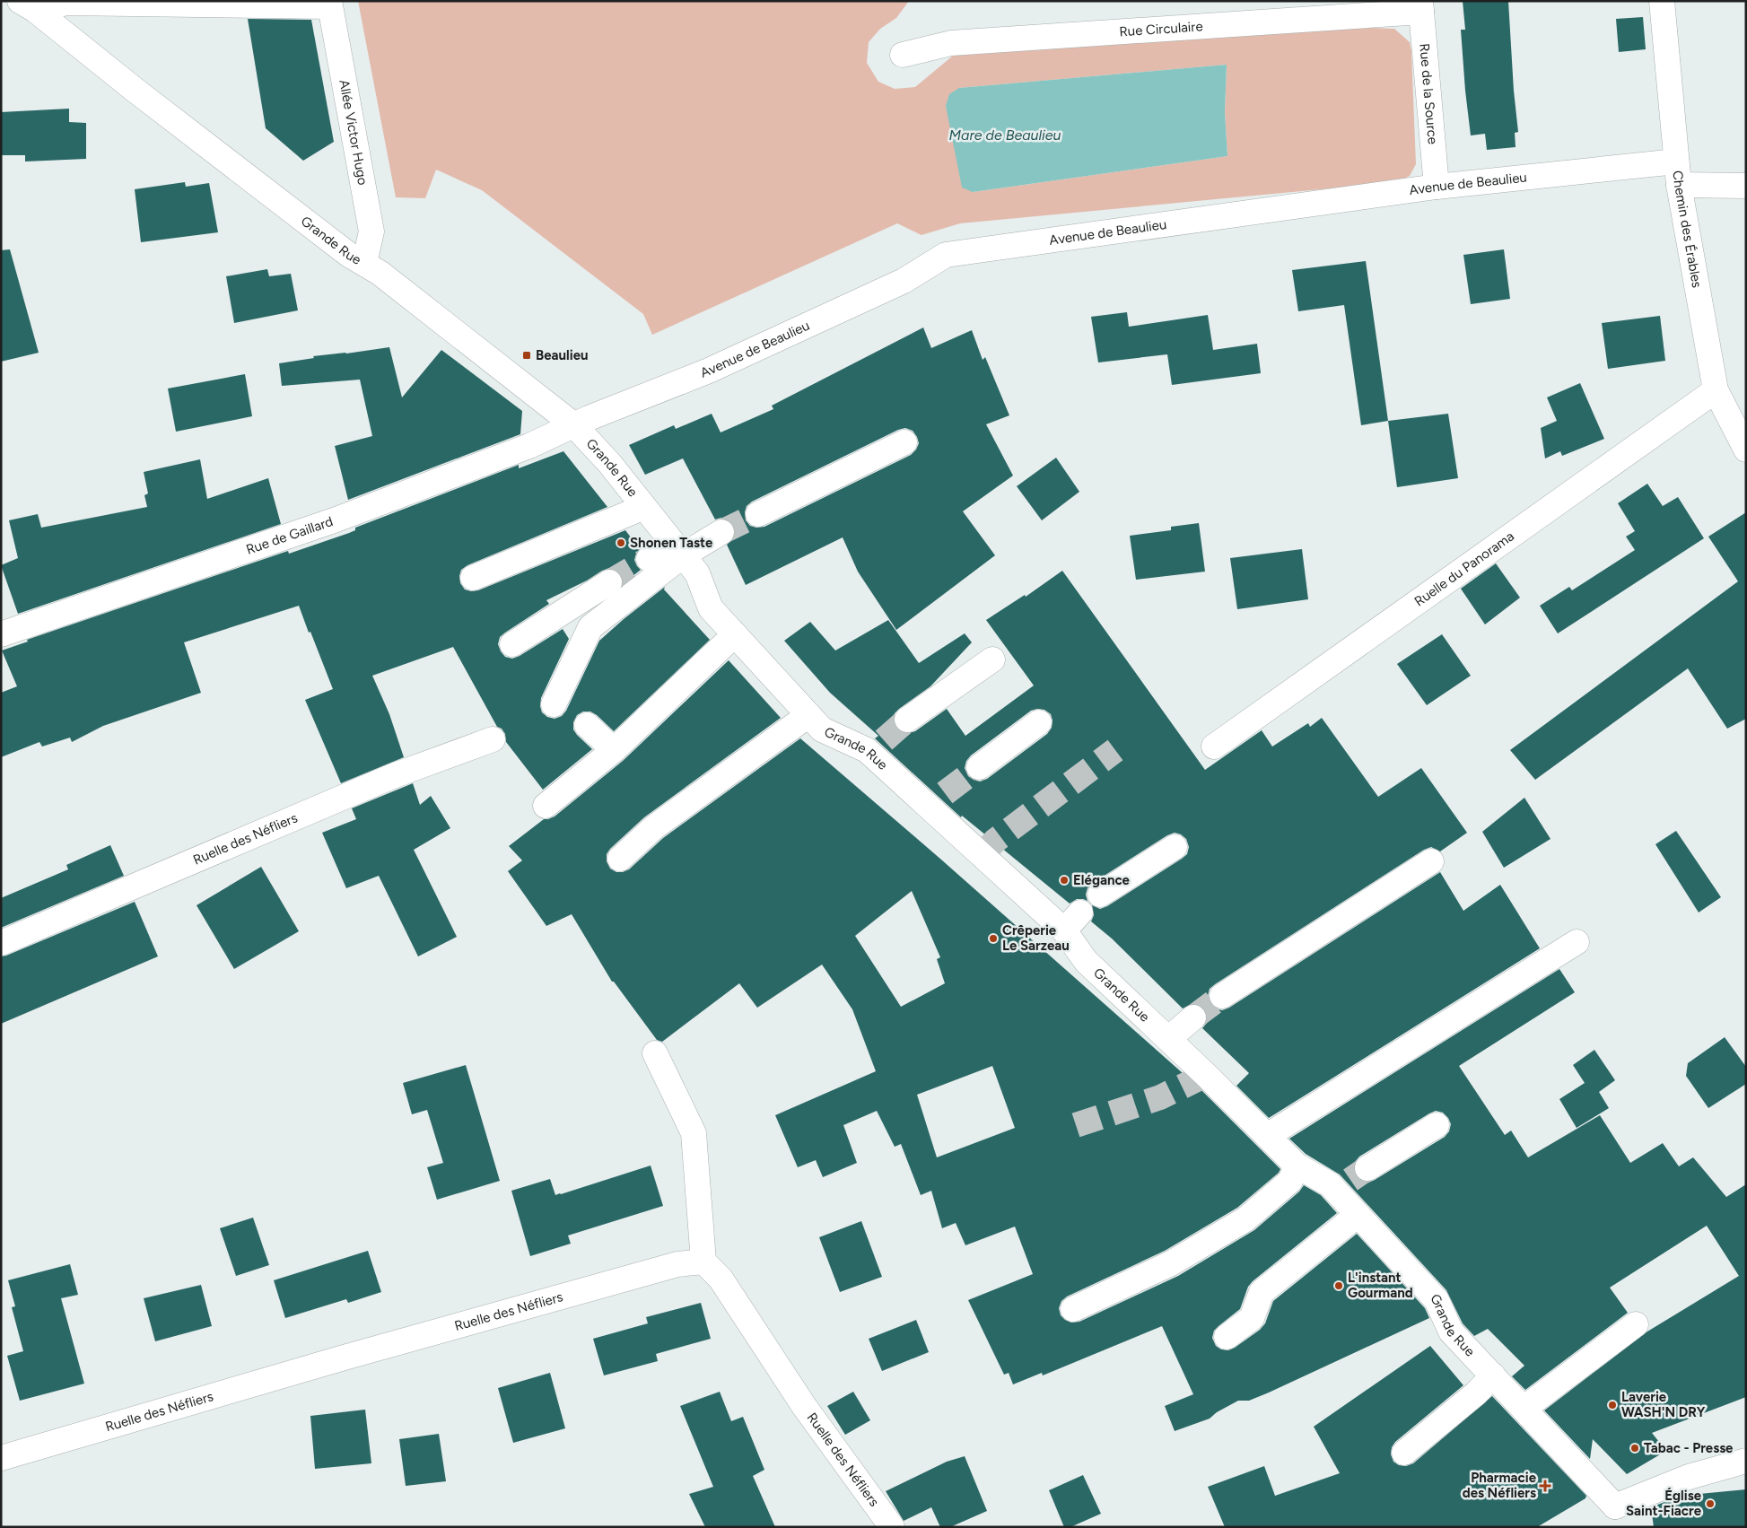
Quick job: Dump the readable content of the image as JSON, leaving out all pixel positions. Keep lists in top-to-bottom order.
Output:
{
  "streets": {
    "street": [
      "Rue Circulaire",
      "Rue de la Source",
      "Allée Victor Hugo",
      "Avenue de Beaulieu",
      "Chemin des Érables",
      "Grande Rue",
      "Rue de Gaillard",
      "Ruelle du Panorama",
      "Ruelle des Néfliers"
    ]
  },
  "crossings": [
    ["Rue Circulaire", "Rue de la Source"],
    ["Rue de la Source", "Avenue de Beaulieu"],
    ["Allée Victor Hugo", "Grande Rue"],
    ["Avenue de Beaulieu", "Chemin des Érables"],
    ["Avenue de Beaulieu", "Grande Rue"],
    ["Avenue de Beaulieu", "Rue de Gaillard"],
    ["Chemin des Érables", "Ruelle du Panorama"],
    ["Grande Rue", "Rue de Gaillard"]
  ],
  "water": ["Mare de Beaulieu"],
  "places": {
    "transit": ["Beaulieu"],
    "other": [
      "Shonen Taste",
      "Elégance",
      "Crêperie Le Sarzeau",
      "L'instant Gourmand",
      "Laverie WASH'N DRY",
      "Tabac - Presse",
      "Église Saint-Fiacre"
    ],
    "health": ["Pharmacie des Néfliers"]
  }
}
